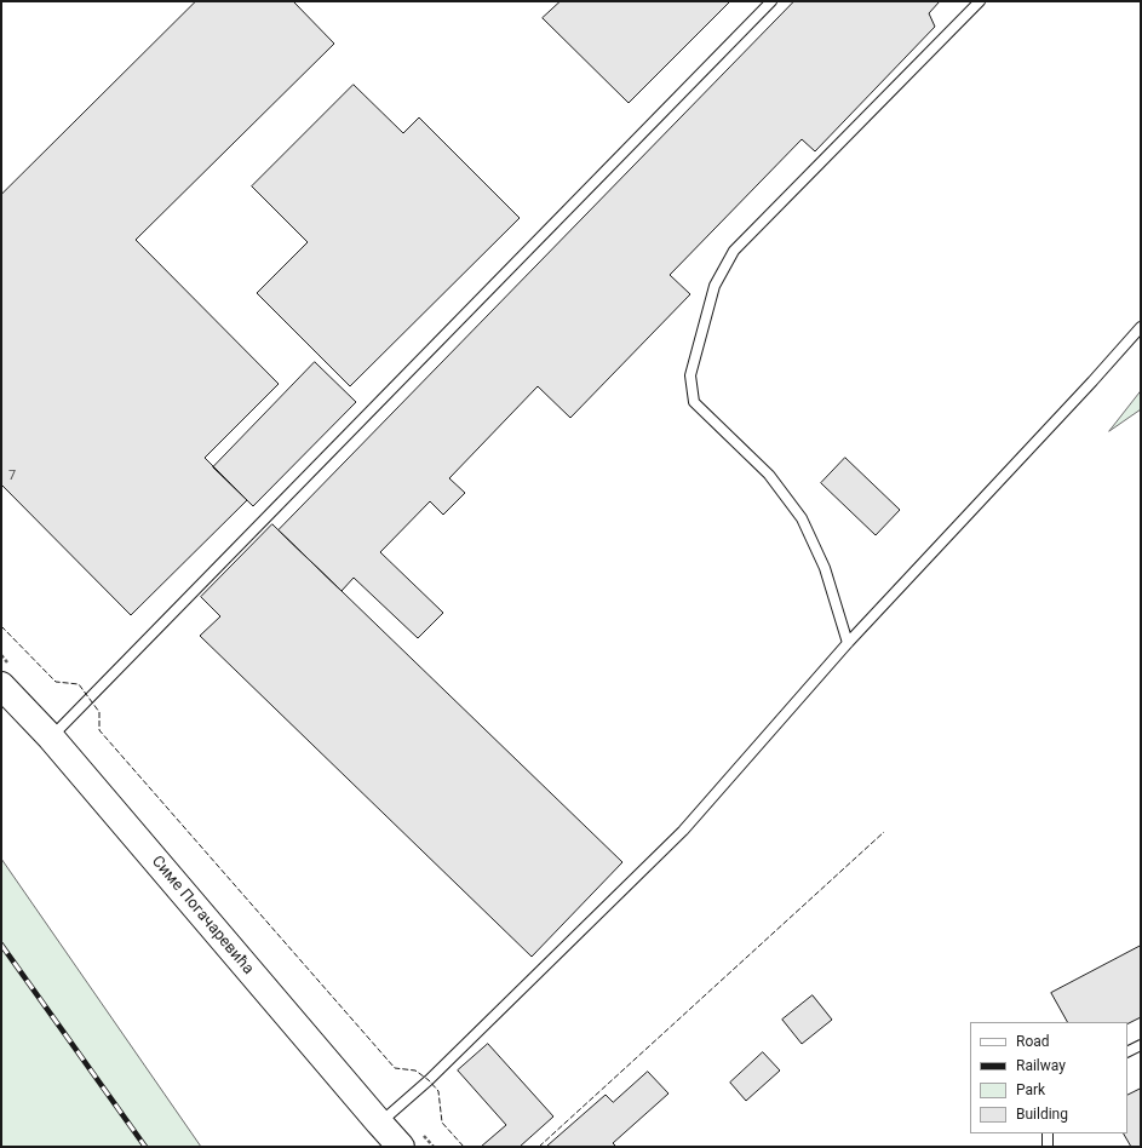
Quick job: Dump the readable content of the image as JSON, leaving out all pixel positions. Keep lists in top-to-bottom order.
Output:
{
  "streets": {
    "main road": ["Симе Погачаревића"]
  },
  "house_numbers": ["7"],
  "legend": [
    "Road",
    "Railway",
    "Park",
    "Building"
  ]
}
